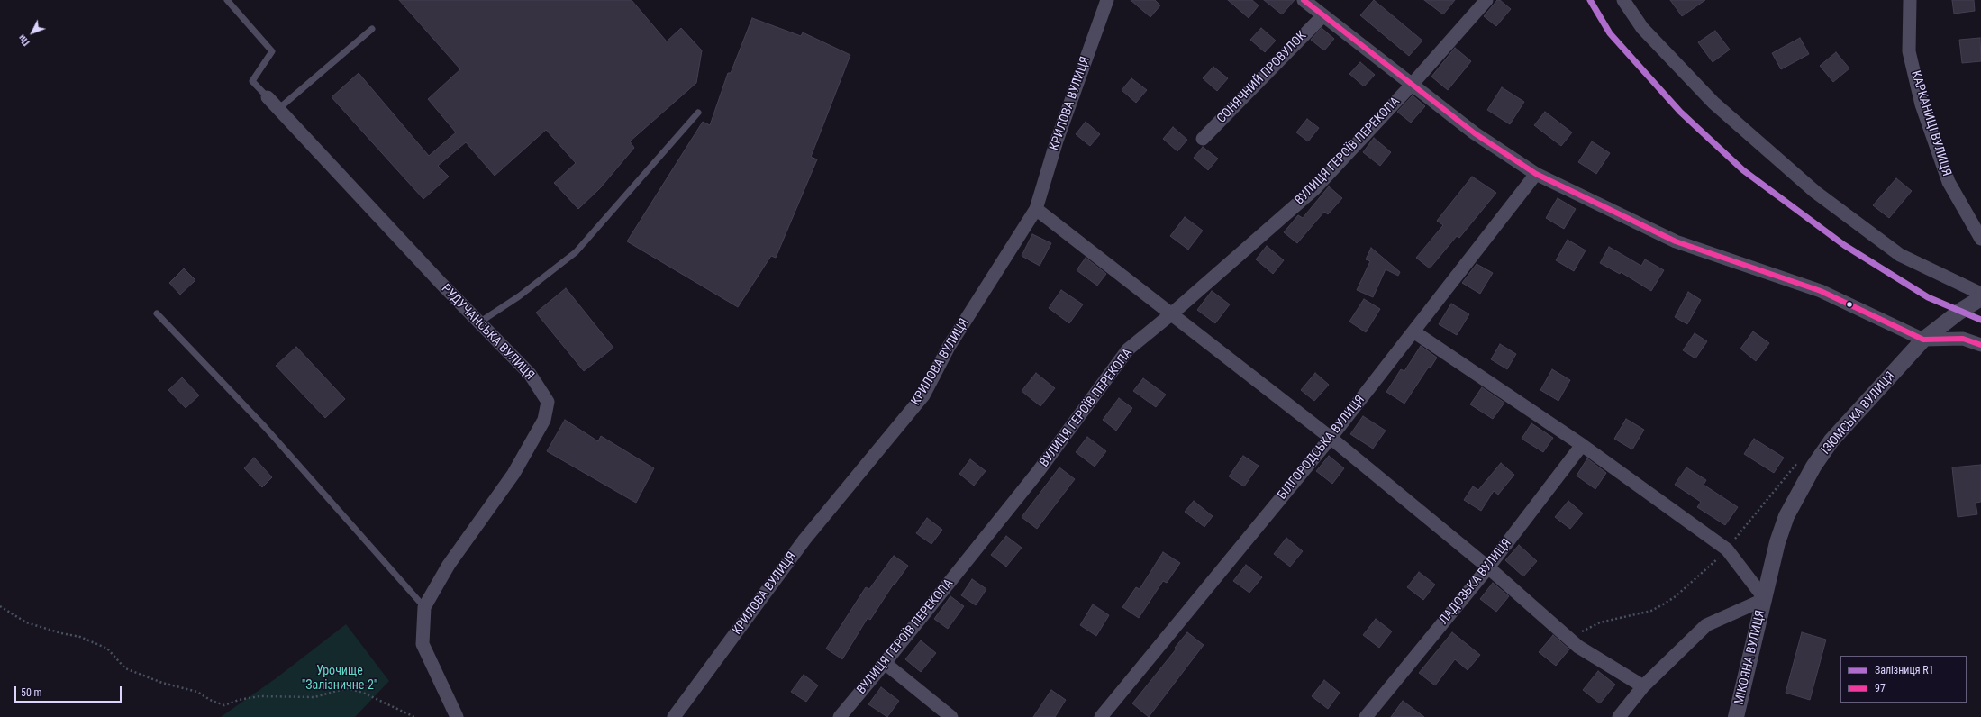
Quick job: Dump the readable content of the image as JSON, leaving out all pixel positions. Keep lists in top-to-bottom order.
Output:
{
  "streets": {
    "street": [
      "СОНЯЧНИЙ ПРОВУЛОК",
      "КРИЛОВА ВУЛИЦЯ",
      "КАРКАНИЦІ ВУЛИЦЯ",
      "ВУЛИЦЯ ГЕРОЇВ ПЕРЕКОПА",
      "РУДУЧАНСЬКА ВУЛИЦЯ",
      "ІЗЮМСЬКА ВУЛИЦЯ",
      "БІЛГОРОДСЬКА ВУЛИЦЯ",
      "ЛАДОЗЬКА ВУЛИЦЯ",
      "МІКОЯНА ВУЛИЦЯ"
    ]
  },
  "crossings": [
    ["ІЗЮМСЬКА ВУЛИЦЯ", "МІКОЯНА ВУЛИЦЯ"]
  ],
  "parks": ["Урочище \"Залізничне-2\""],
  "lines": ["rail line R1", "transit line 97"],
  "legend": ["Залізниця R1", "97"],
  "scale_bar": "50 m",
  "north": "bottom left"
}
